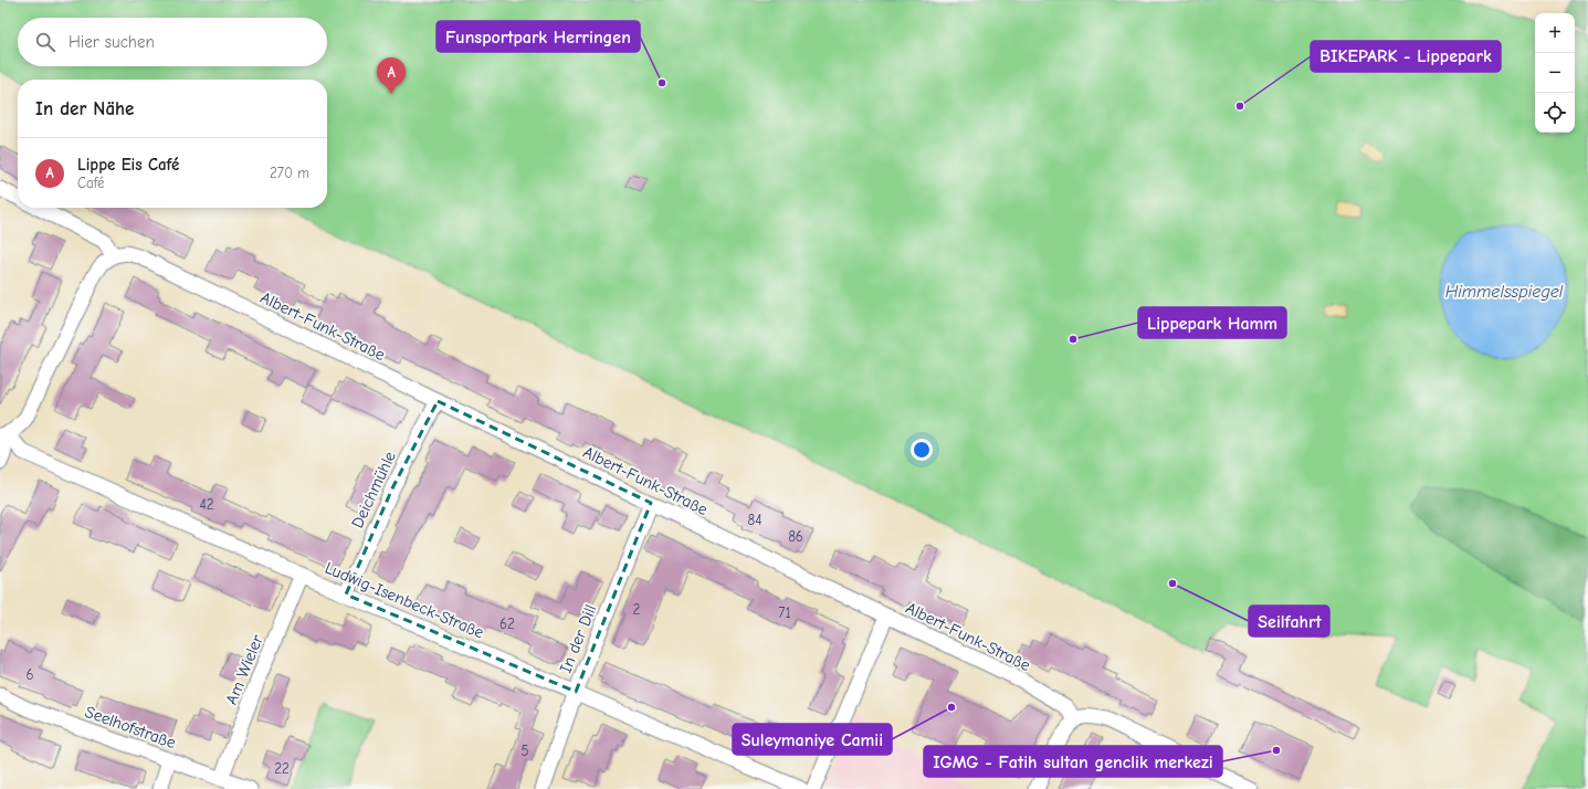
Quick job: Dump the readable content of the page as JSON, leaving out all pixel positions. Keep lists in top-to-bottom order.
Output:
{
  "streets": {
    "street": [
      "Albert-Funk-Straße",
      "Deichmühle",
      "Ludwig-Isenbeck-Straße",
      "In der Dill",
      "Am Wieler",
      "Seelhofstraße"
    ]
  },
  "crossings": [
    ["Albert-Funk-Straße", "Deichmühle"],
    ["Albert-Funk-Straße", "In der Dill"],
    ["Deichmühle", "Ludwig-Isenbeck-Straße"],
    ["Ludwig-Isenbeck-Straße", "In der Dill"],
    ["Ludwig-Isenbeck-Straße", "Am Wieler"],
    ["Am Wieler", "Seelhofstraße"]
  ],
  "water": ["Himmelsspiegel"],
  "places": [
    "Funsportpark Herringen",
    "BIKEPARK - Lippepark",
    "Lippepark Hamm",
    "Seilfahrt",
    "Suleymaniye Camii",
    "IGMG - Fatih sultan genclik merkezi"
  ],
  "house_numbers": [
    "42",
    "84",
    "86",
    "2",
    "71",
    "62",
    "6",
    "5",
    "22"
  ],
  "page": {
    "map_buttons": ["+", "−"],
    "search": "Hier suchen",
    "pins": "A",
    "heading": "In der Nähe",
    "list": [
      {
        "mark": "A",
        "name": "Lippe Eis Café",
        "note": "Café",
        "value": "270 m"
      }
    ]
  }
}
